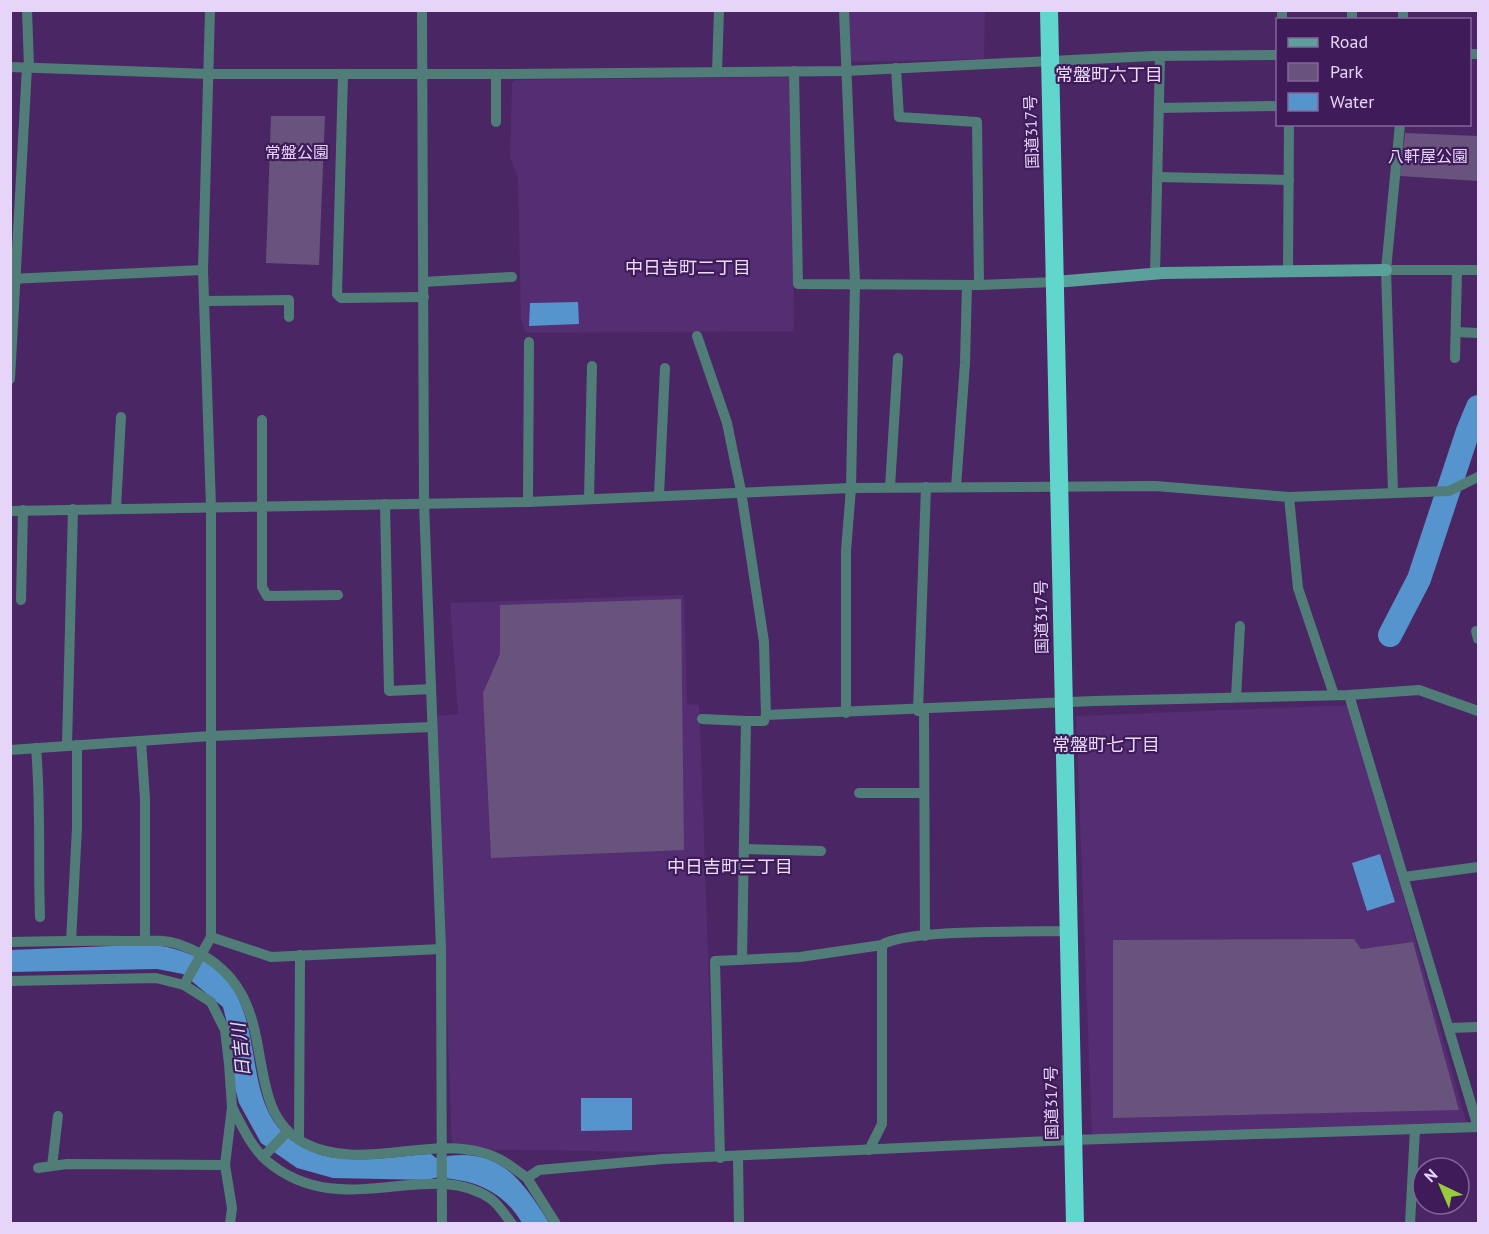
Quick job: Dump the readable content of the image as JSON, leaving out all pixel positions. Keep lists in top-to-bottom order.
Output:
{
  "streets": {
    "highway": ["国道317号"]
  },
  "districts": [
    "常盤町六丁目",
    "中日吉町二丁目",
    "常盤町七丁目",
    "中日吉町三丁目"
  ],
  "water": ["日吉川"],
  "parks": ["常盤公園", "八軒屋公園"],
  "legend": ["Road", "Park", "Water"],
  "north": "top left"
}
